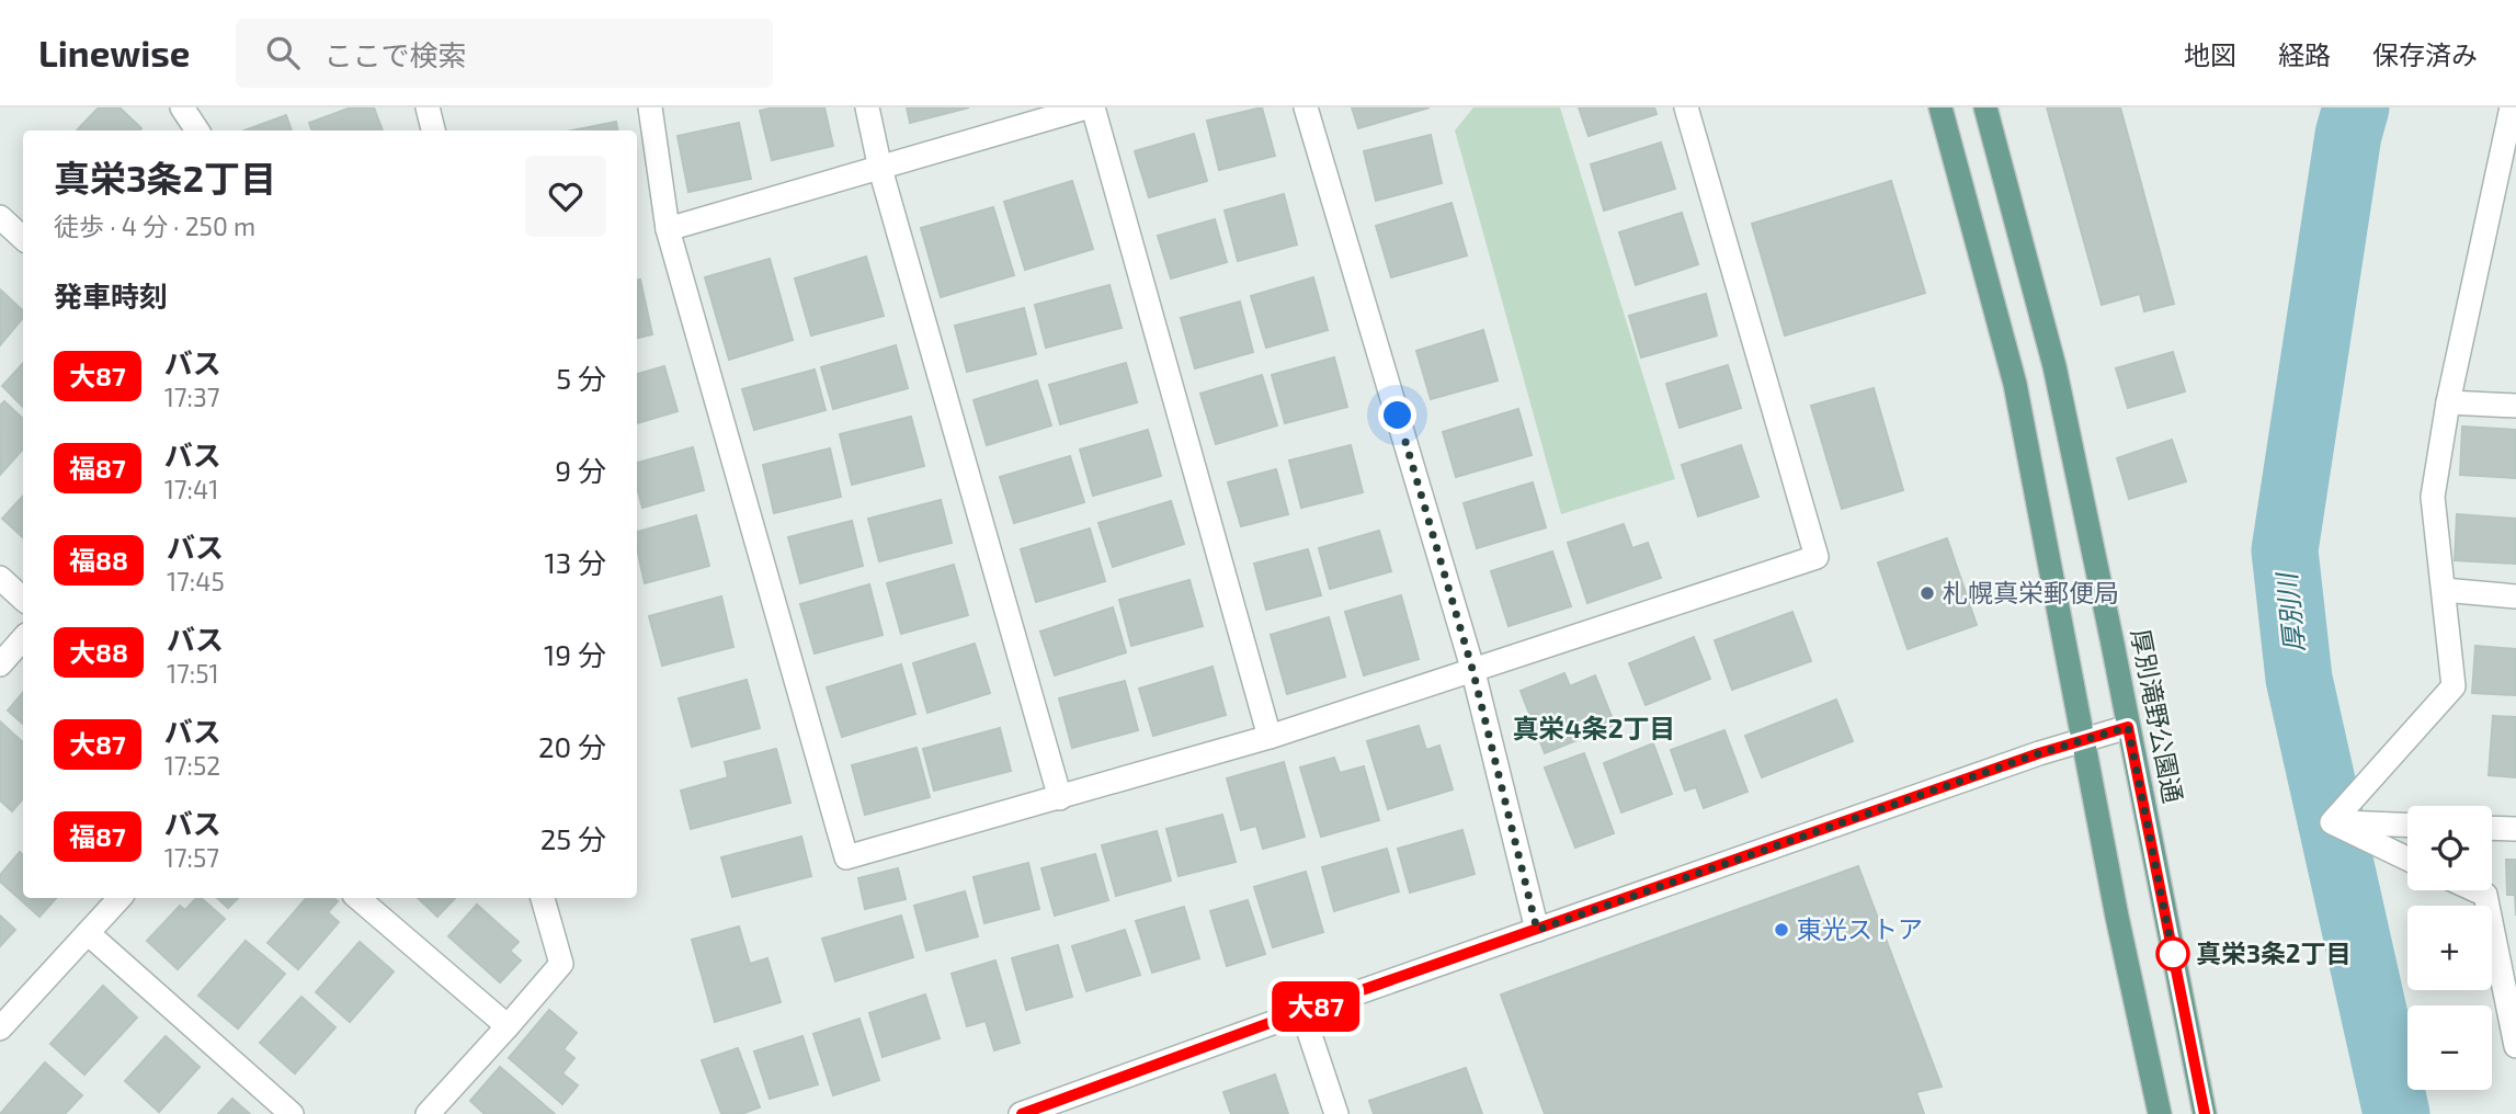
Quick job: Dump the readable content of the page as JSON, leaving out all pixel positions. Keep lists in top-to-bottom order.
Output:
{
  "streets": {
    "main road": ["厚別滝野公園通"]
  },
  "districts": ["真栄4条2丁目"],
  "water": ["厚別川"],
  "places": ["札幌真栄郵便局", "東光ストア", "真栄3条2丁目"],
  "lines": ["bus line 大87"],
  "page": {
    "header": "Linewise",
    "search": "ここで検索",
    "nav": ["地図", "経路", "保存済み"],
    "on_map": "大87",
    "heading": [
      ["真栄3条2丁目", "徒歩 · 4 分 · 250 m"],
      "発車時刻"
    ],
    "list": [
      {
        "mark": "大87",
        "name": "バス",
        "note": "17:37",
        "value": "5 分"
      },
      {
        "mark": "福87",
        "name": "バス",
        "note": "17:41",
        "value": "9 分"
      },
      {
        "mark": "福88",
        "name": "バス",
        "note": "17:45",
        "value": "13 分"
      },
      {
        "mark": "大88",
        "name": "バス",
        "note": "17:51",
        "value": "19 分"
      },
      {
        "mark": "大87",
        "name": "バス",
        "note": "17:52",
        "value": "20 分"
      },
      {
        "mark": "福87",
        "name": "バス",
        "note": "17:57",
        "value": "25 分"
      }
    ],
    "map_buttons": ["+", "−"]
  }
}
